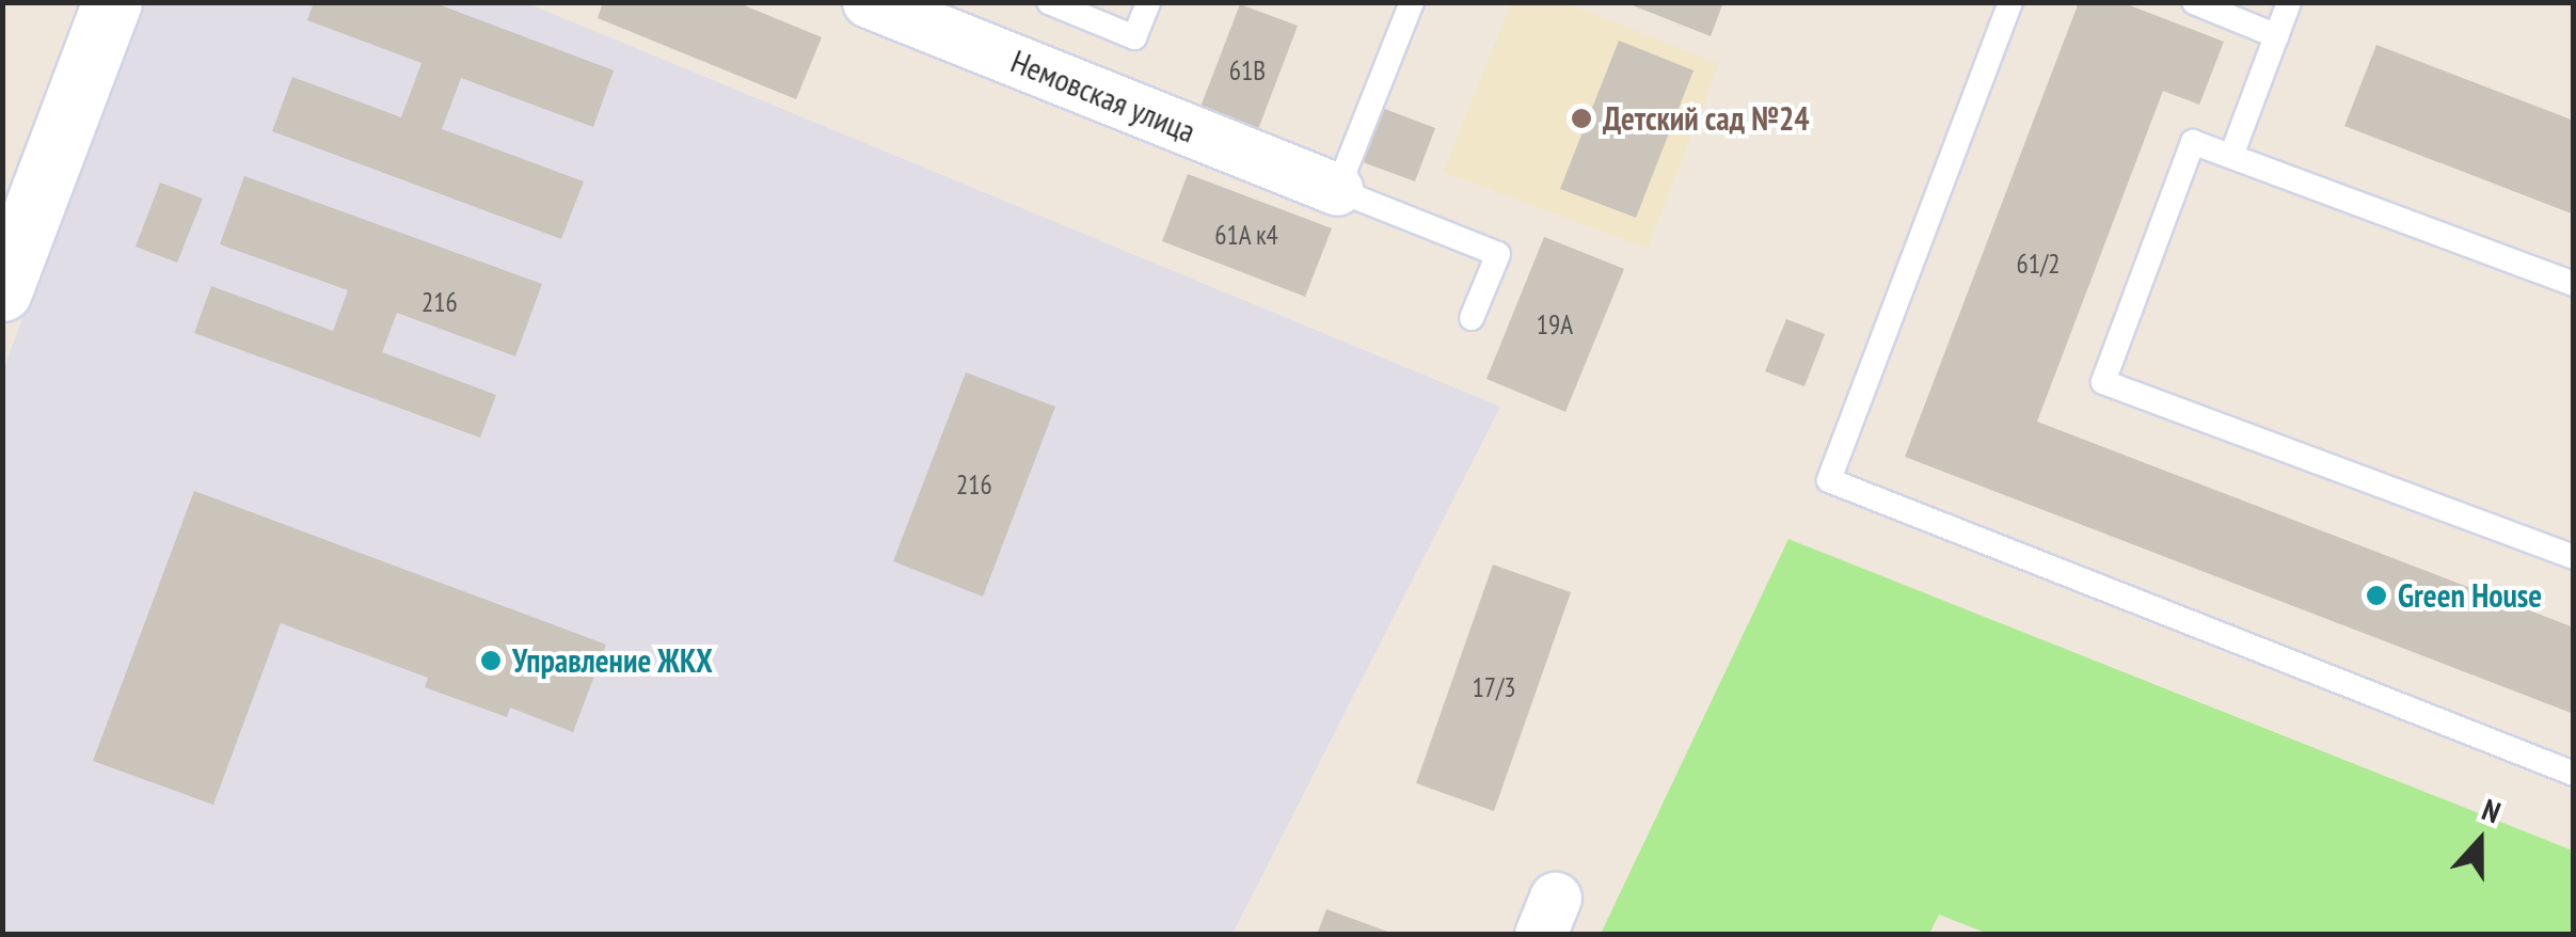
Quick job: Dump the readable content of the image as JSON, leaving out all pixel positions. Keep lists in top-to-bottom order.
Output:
{
  "streets": {
    "street": ["Немовская улица"]
  },
  "places": ["Детский сад №24", "Green House", "Управление ЖКХ"],
  "house_numbers": [
    "61В",
    "61А к4",
    "61/2",
    "216",
    "19А",
    "216",
    "17/3"
  ],
  "north": "top"
}
